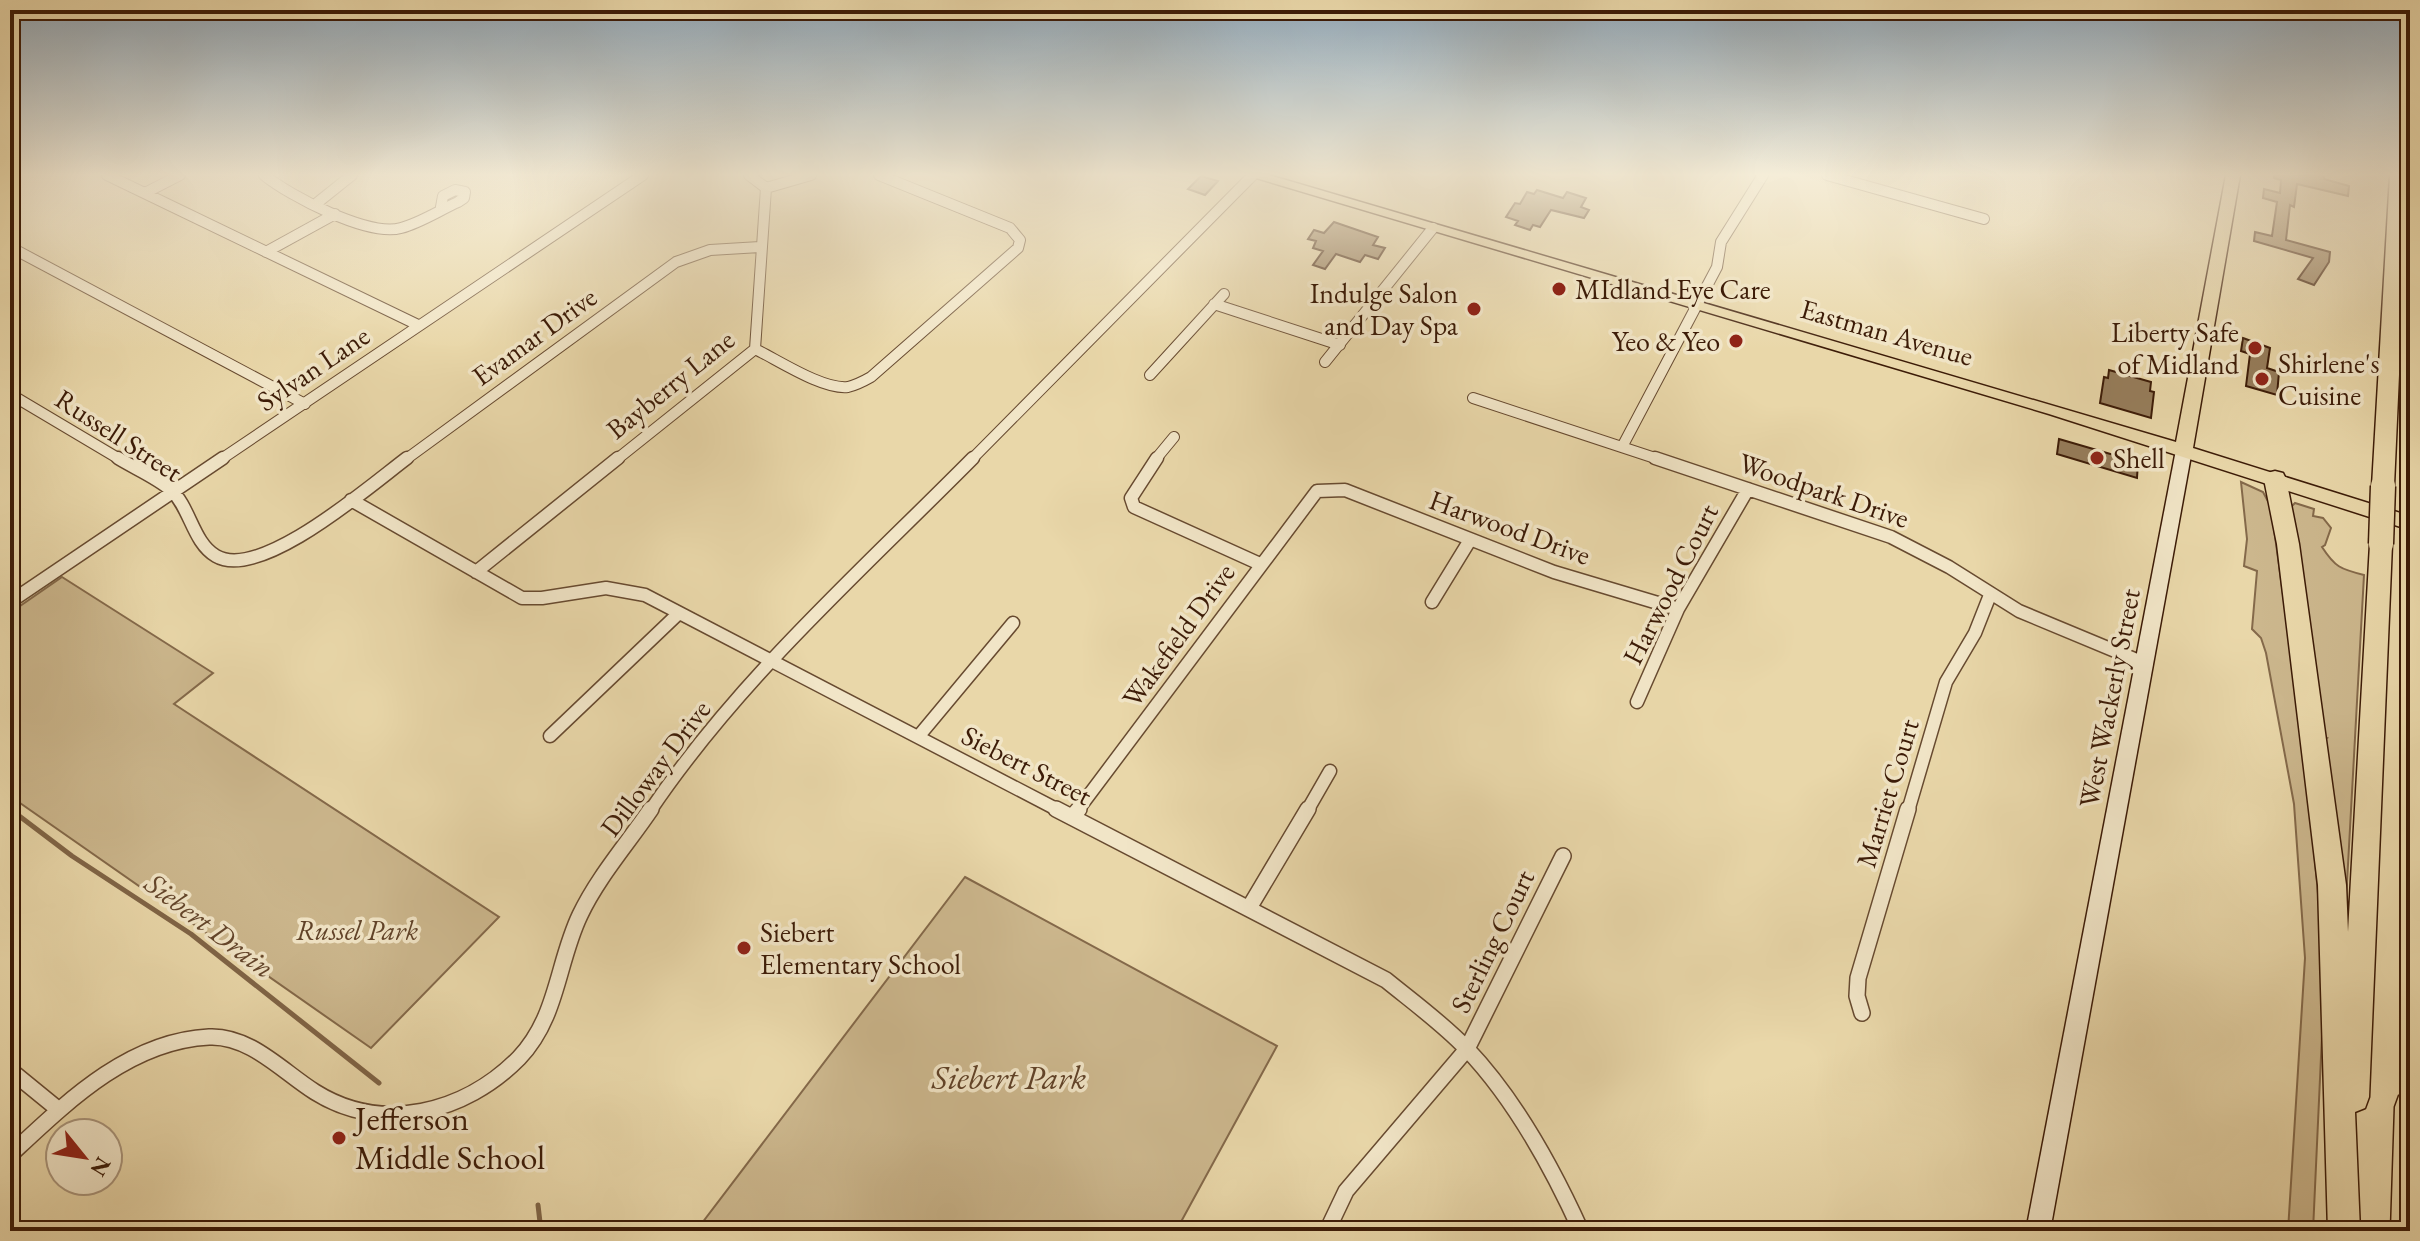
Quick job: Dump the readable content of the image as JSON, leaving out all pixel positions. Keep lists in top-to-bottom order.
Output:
{
  "streets": {
    "main road": ["Eastman Avenue", "West Wackerly Street"],
    "street": [
      "Evamar Drive",
      "Sylvan Lane",
      "Bayberry Lane",
      "Russell Street",
      "Woodpark Drive",
      "Harwood Drive",
      "Harwood Court",
      "Wakefield Drive",
      "Siebert Street",
      "Dilloway Drive",
      "Marriet Court",
      "Sterling Court"
    ]
  },
  "crossings": [
    ["Eastman Avenue", "West Wackerly Street"],
    ["Evamar Drive", "Bayberry Lane"],
    ["Evamar Drive", "Russell Street"],
    ["Evamar Drive", "Siebert Street"],
    ["Sylvan Lane", "Russell Street"],
    ["Bayberry Lane", "Siebert Street"],
    ["Russell Street", "Siebert Street"],
    ["Woodpark Drive", "Harwood Court"],
    ["Woodpark Drive", "West Wackerly Street"],
    ["Woodpark Drive", "Marriet Court"],
    ["Harwood Drive", "Harwood Court"],
    ["Harwood Drive", "Wakefield Drive"],
    ["Wakefield Drive", "Siebert Street"],
    ["Siebert Street", "Dilloway Drive"],
    ["Siebert Street", "Sterling Court"]
  ],
  "water": ["Siebert Drain"],
  "parks": ["Russel Park", "Siebert Park"],
  "places": [
    "MIdland Eye Care",
    "Indulge Salon and Day Spa",
    "Yeo & Yeo",
    "Liberty Safe of Midland",
    "Shirlene's Cuisine",
    "Shell",
    "Siebert Elementary School",
    "Jefferson Middle School"
  ],
  "north": "bottom right"
}
